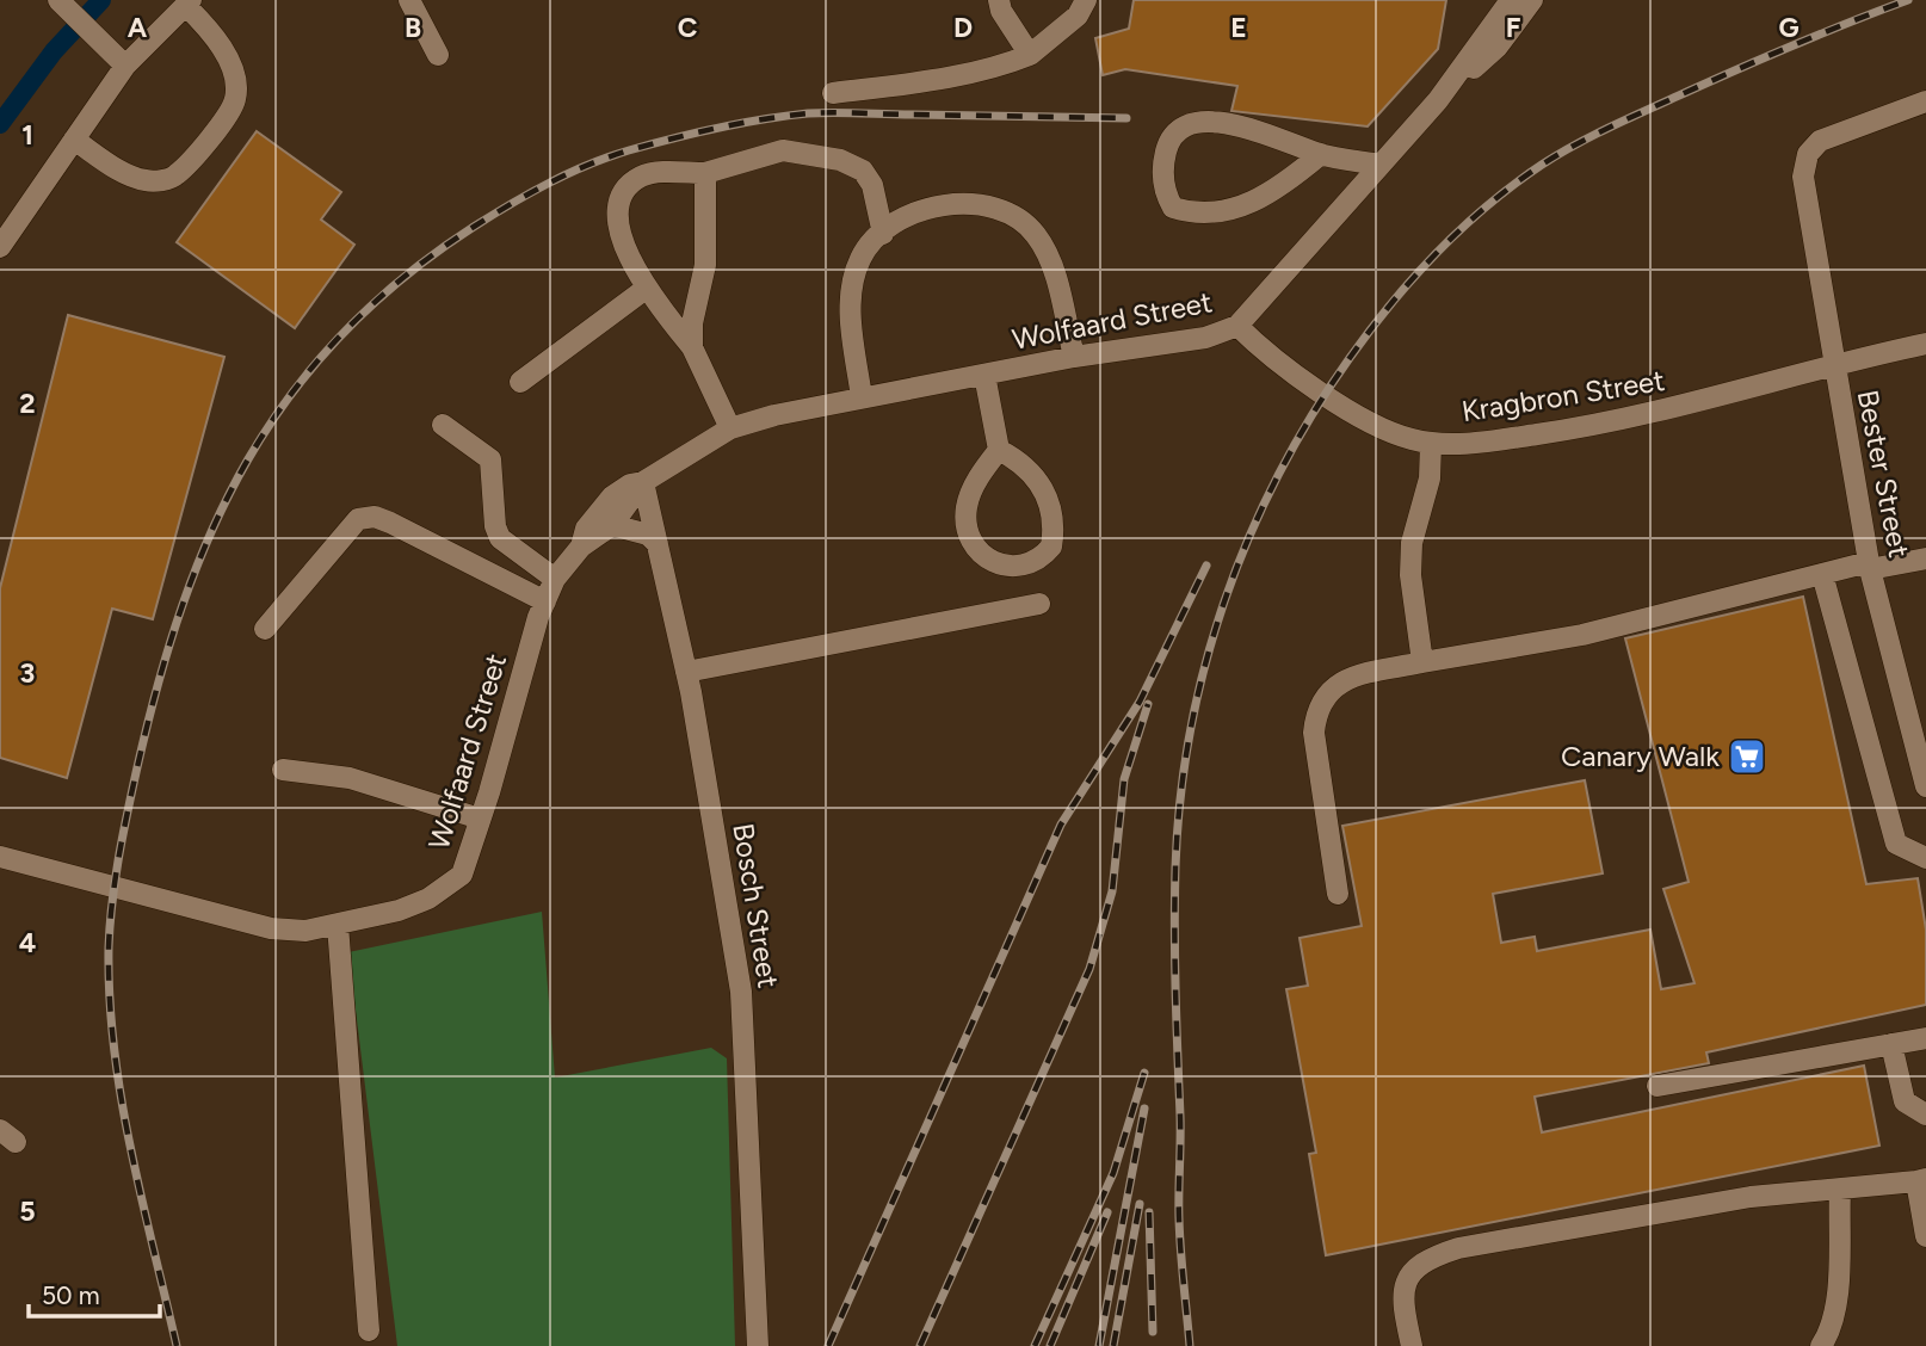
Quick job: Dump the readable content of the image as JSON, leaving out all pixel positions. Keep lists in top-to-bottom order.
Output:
{
  "streets": {
    "street": [
      "Wolfaard Street",
      "Kragbron Street",
      "Bester Street",
      "Bosch Street"
    ]
  },
  "crossings": [
    ["Wolfaard Street", "Kragbron Street"],
    ["Wolfaard Street", "Bosch Street"],
    ["Kragbron Street", "Bester Street"]
  ],
  "places": {
    "supermarket": ["Canary Walk"]
  },
  "scale_bar": "50 m",
  "grid": {
    "columns": [
      "A",
      "B",
      "C",
      "D",
      "E",
      "F",
      "G"
    ],
    "rows": [
      "1",
      "2",
      "3",
      "4",
      "5"
    ]
  }
}
